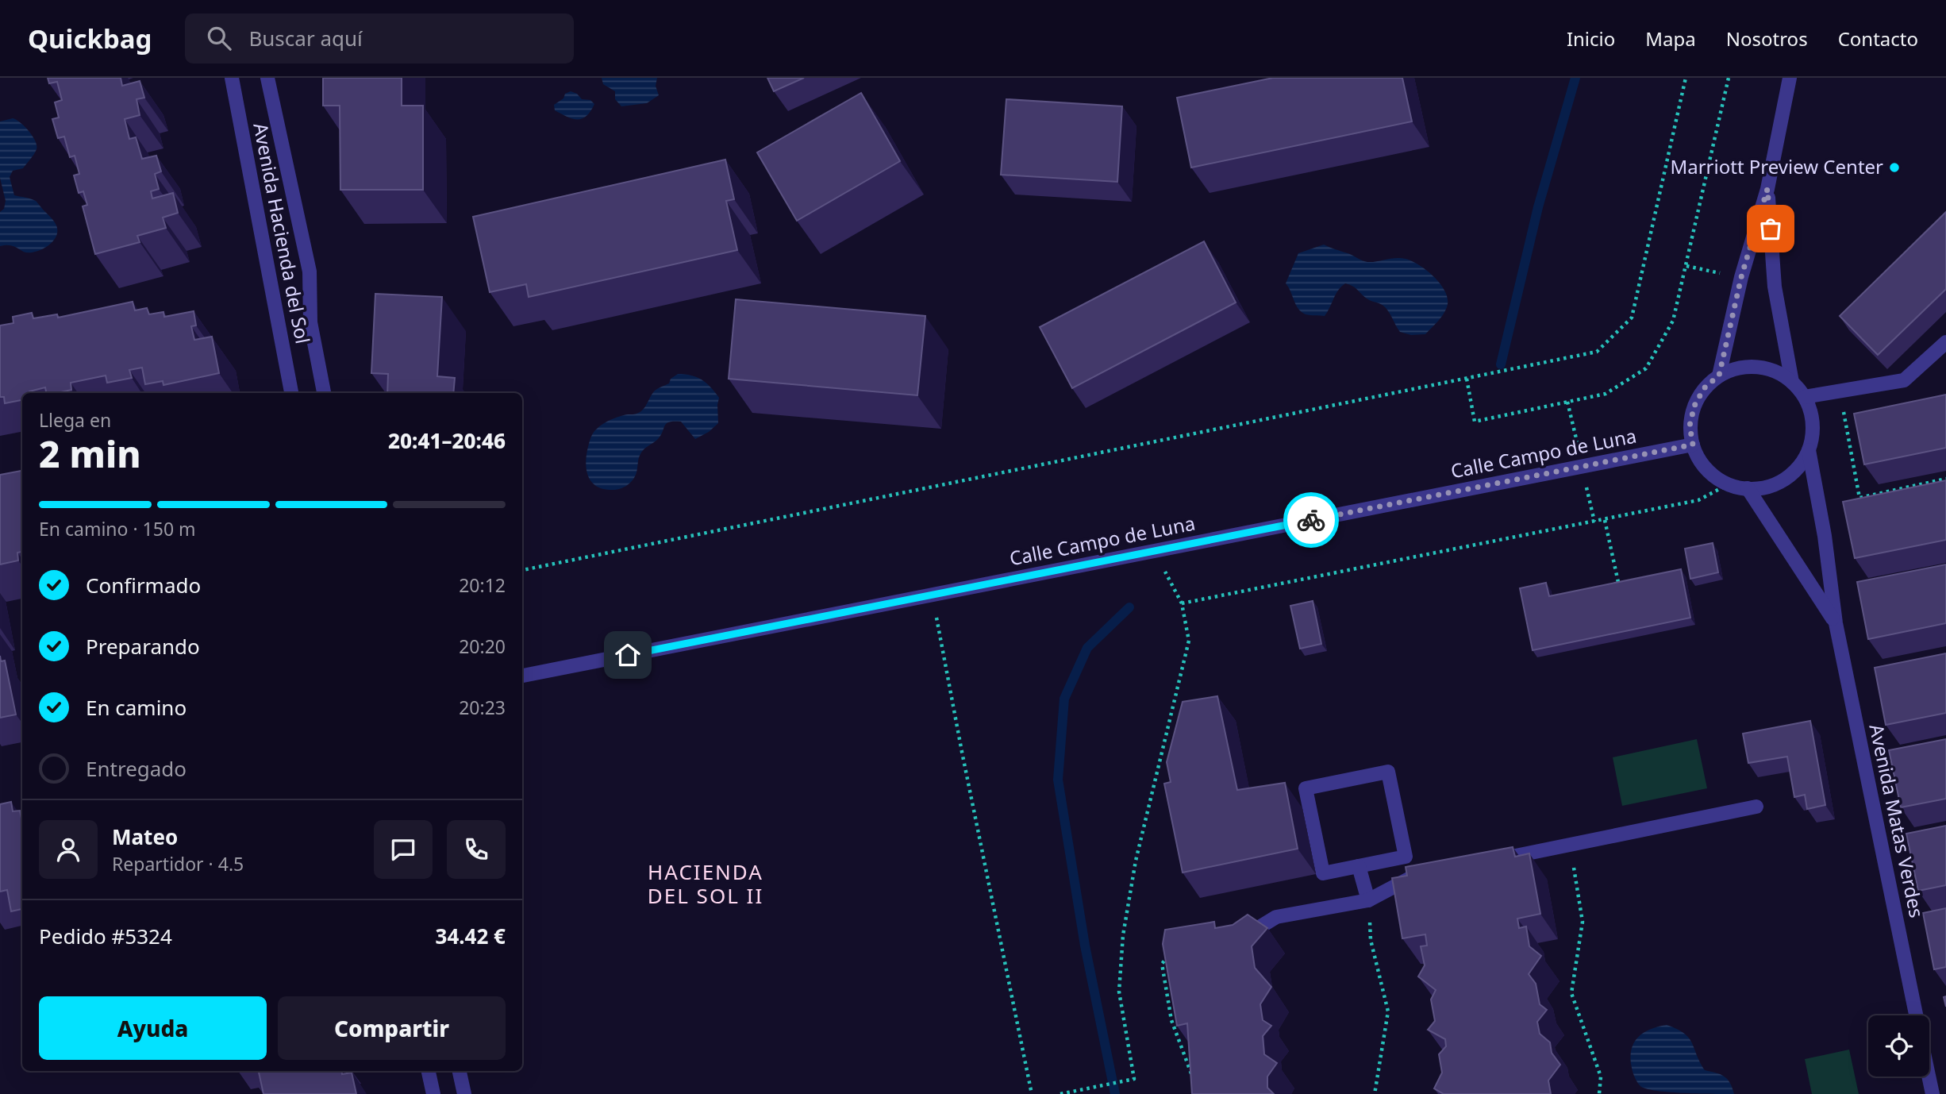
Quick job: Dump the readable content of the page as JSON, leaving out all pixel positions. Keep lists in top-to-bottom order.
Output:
{
  "streets": {
    "street": ["Avenida Hacienda del Sol", "Calle Campo de Luna", "Avenida Matas Verdes"]
  },
  "crossings": [
    ["Calle Campo de Luna", "Avenida Matas Verdes"]
  ],
  "districts": ["HACIENDA DEL SOL II"],
  "places": ["Marriott Preview Center"],
  "page": {
    "header": "Quickbag",
    "search": "Buscar aquí",
    "nav": [
      "Inicio",
      "Mapa",
      "Nosotros",
      "Contacto"
    ],
    "heading": ["2 min", "Llega en", "20:41–20:46"],
    "panel": [
      "Mateo",
      "Repartidor · 4.5",
      "Pedido #5324",
      "34.42 €"
    ],
    "bar": "En camino · 150 m",
    "list": [
      ["Confirmado", "20:12"],
      ["Preparando", "20:20"],
      ["En camino", "20:23"],
      "Entregado"
    ],
    "buttons": ["Ayuda", "Compartir"]
  }
}
